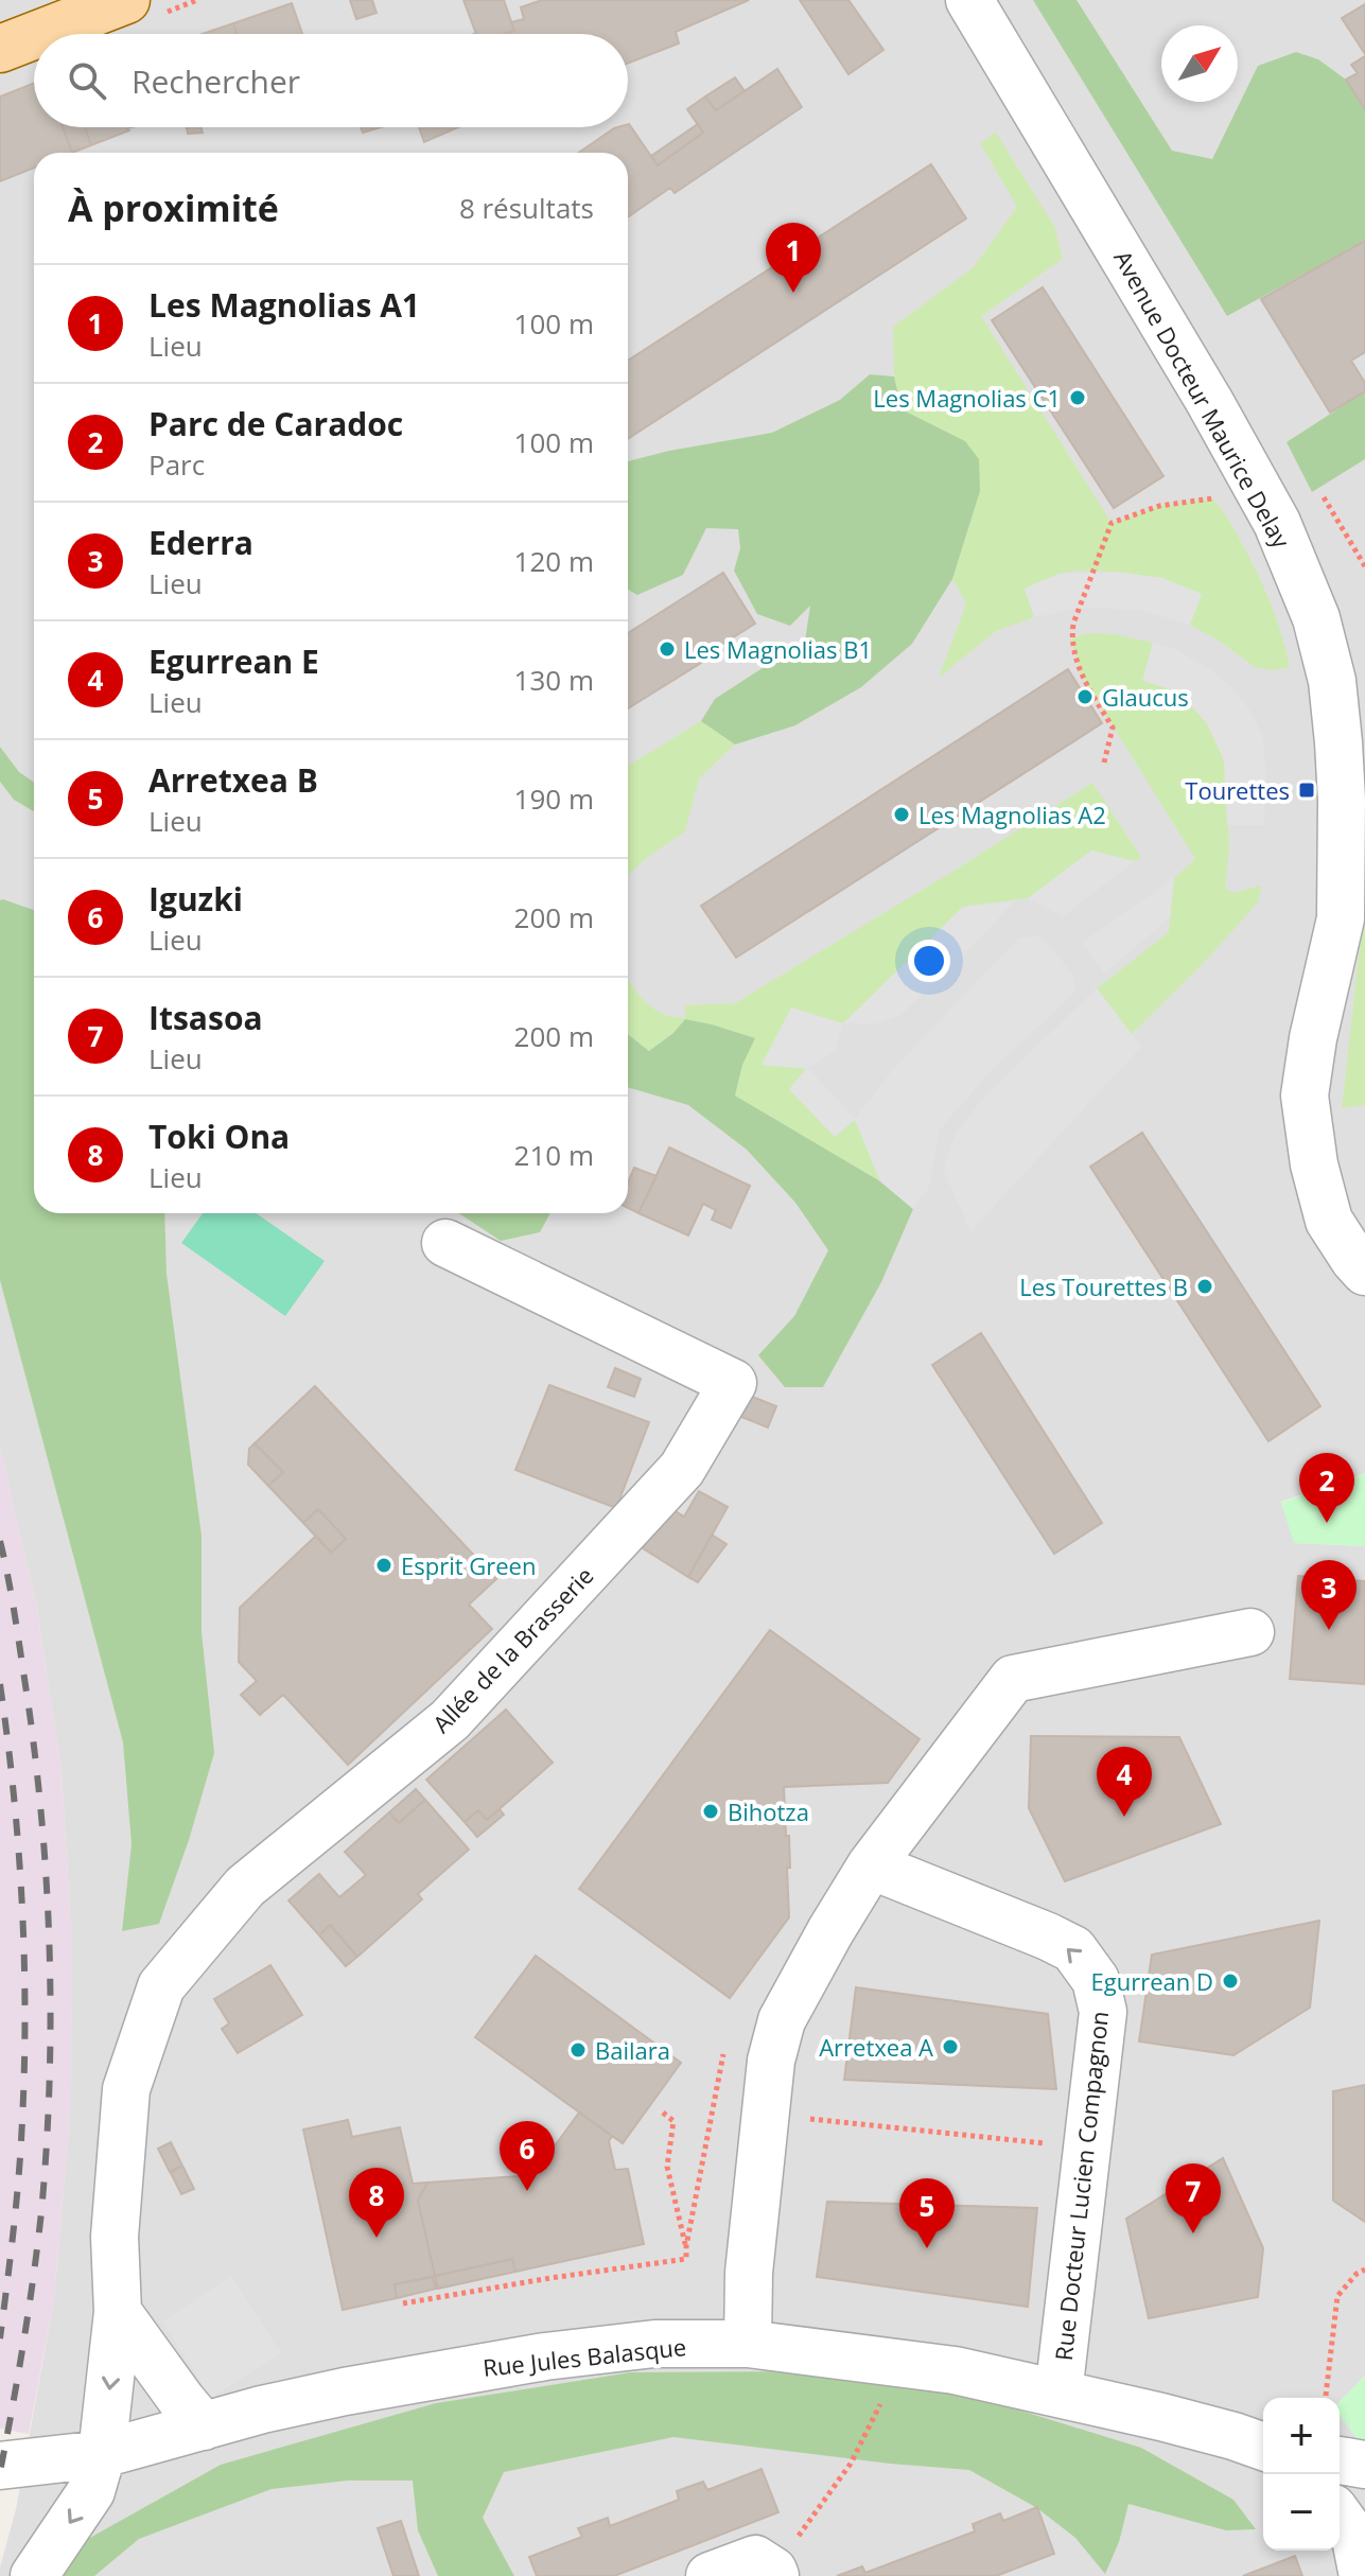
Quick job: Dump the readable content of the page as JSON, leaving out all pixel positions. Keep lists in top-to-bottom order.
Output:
{
  "streets": {
    "street": [
      "Avenue Docteur Maurice Delay",
      "Allée de la Brasserie",
      "Rue Docteur Lucien Compagnon",
      "Rue Jules Balasque"
    ]
  },
  "crossings": [
    ["Allée de la Brasserie", "Rue Jules Balasque"],
    ["Rue Docteur Lucien Compagnon", "Rue Jules Balasque"]
  ],
  "one_way": ["Rue Docteur Lucien Compagnon"],
  "places": {
    "other": [
      "Les Magnolias C1",
      "Les Magnolias B1",
      "Glaucus",
      "Les Magnolias A2",
      "Les Tourettes B",
      "Esprit Green",
      "Bihotza",
      "Egurrean D",
      "Arretxea A",
      "Bailara"
    ],
    "transit": ["Tourettes"]
  },
  "north": "top right",
  "page": {
    "search": "Rechercher",
    "heading": ["À proximité", "8 résultats"],
    "pins": [
      "1",
      "2",
      "3",
      "4",
      "6",
      "7",
      "8",
      "5"
    ],
    "list": [
      {
        "mark": "1",
        "name": "Les Magnolias A1",
        "note": "Lieu",
        "value": "100 m"
      },
      {
        "mark": "2",
        "name": "Parc de Caradoc",
        "note": "Parc",
        "value": "100 m"
      },
      {
        "mark": "3",
        "name": "Ederra",
        "note": "Lieu",
        "value": "120 m"
      },
      {
        "mark": "4",
        "name": "Egurrean E",
        "note": "Lieu",
        "value": "130 m"
      },
      {
        "mark": "5",
        "name": "Arretxea B",
        "note": "Lieu",
        "value": "190 m"
      },
      {
        "mark": "6",
        "name": "Iguzki",
        "note": "Lieu",
        "value": "200 m"
      },
      {
        "mark": "7",
        "name": "Itsasoa",
        "note": "Lieu",
        "value": "200 m"
      },
      {
        "mark": "8",
        "name": "Toki Ona",
        "note": "Lieu",
        "value": "210 m"
      }
    ],
    "map_buttons": ["+", "−"]
  }
}
